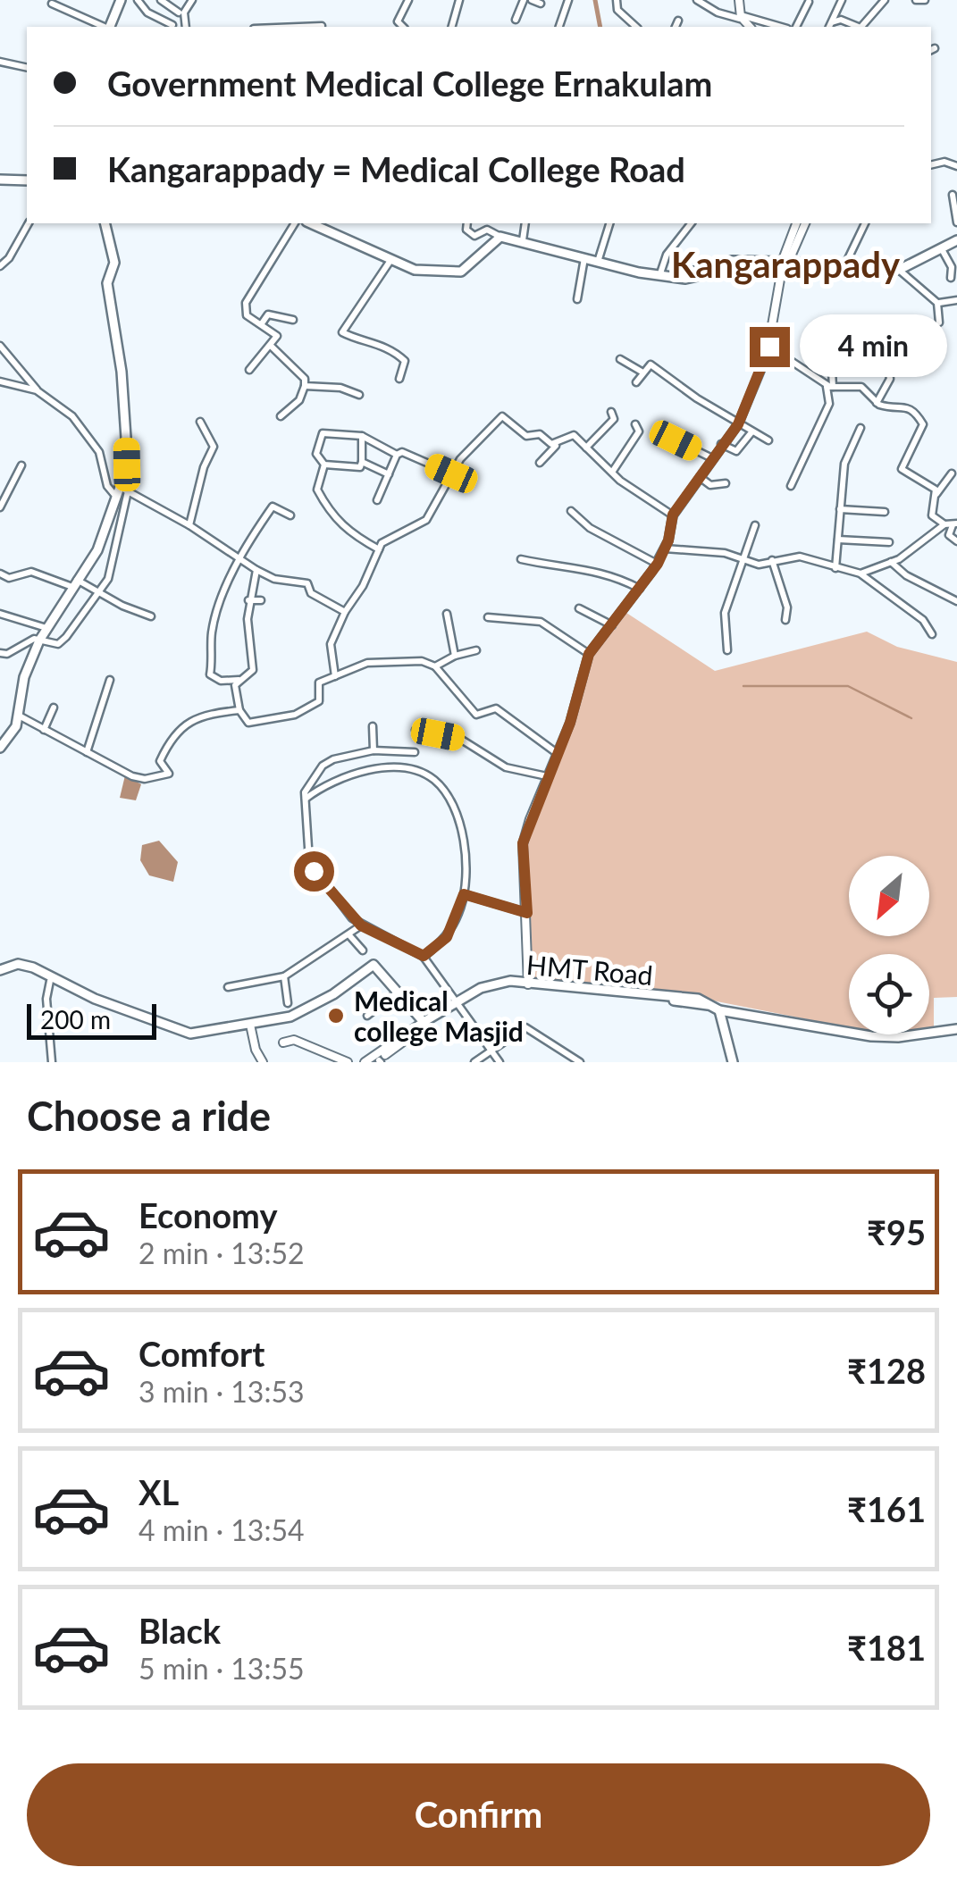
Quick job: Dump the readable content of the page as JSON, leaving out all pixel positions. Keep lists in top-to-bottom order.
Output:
{
  "streets": {
    "main road": ["HMT Road"]
  },
  "districts": ["Kangarappady"],
  "places": ["Medical college Masjid"],
  "scale_bar": "200 m",
  "north": "bottom left",
  "page": {
    "banner": ["Government Medical College Ernakulam", "Kangarappady = Medical College Road"],
    "bubble": "4 min",
    "scale": "200 m",
    "heading": "Choose a ride",
    "list": [
      {
        "name": "Economy",
        "note": "2 min · 13:52",
        "value": "₹95"
      },
      {
        "name": "Comfort",
        "note": "3 min · 13:53",
        "value": "₹128"
      },
      {
        "name": "XL",
        "note": "4 min · 13:54",
        "value": "₹161"
      },
      {
        "name": "Black",
        "note": "5 min · 13:55",
        "value": "₹181"
      }
    ],
    "buttons": "Confirm"
  }
}
